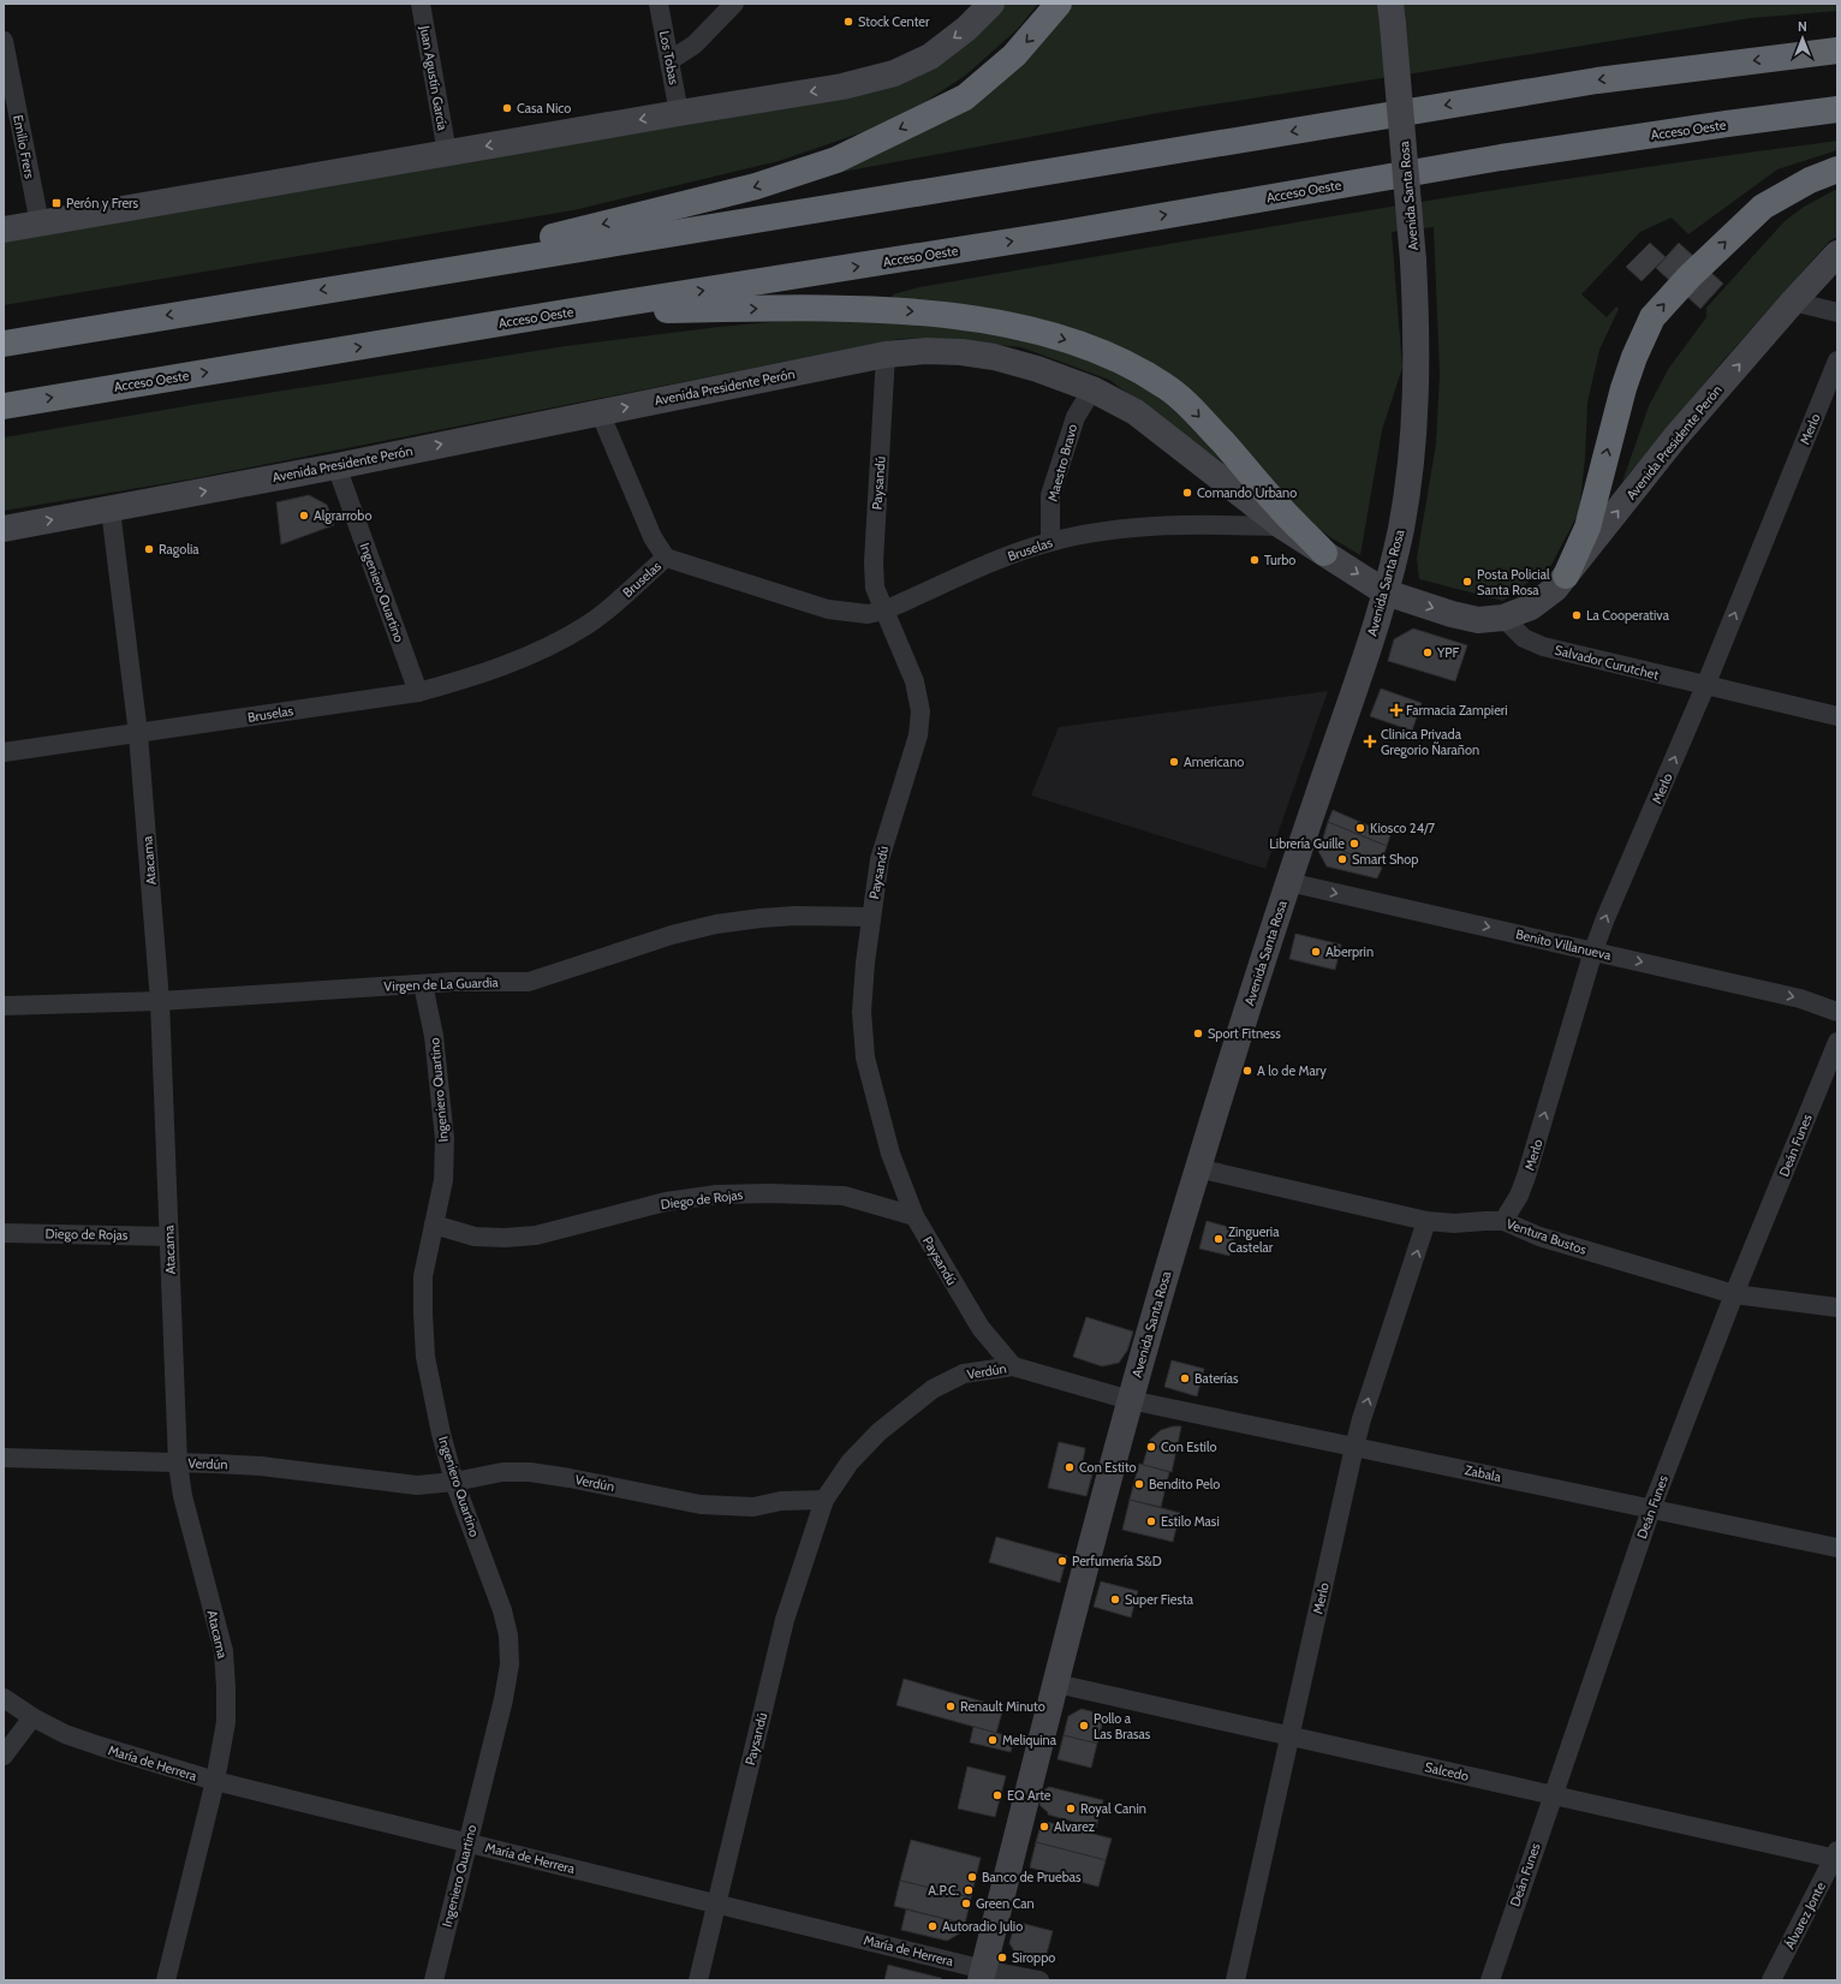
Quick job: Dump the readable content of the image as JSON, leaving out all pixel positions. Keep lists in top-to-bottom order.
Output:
{
  "streets": {
    "highway": ["Acceso Oeste"],
    "street": [
      "Los Tobas",
      "Juan Agustín García",
      "Emilio Frers",
      "Avenida Santa Rosa",
      "Avenida Presidente Perón",
      "Merlo",
      "Maestro Bravo",
      "Paysandú",
      "Bruselas",
      "Ingeniero Quartino",
      "Salvador Curutchet",
      "Atacama",
      "Benito Villanueva",
      "Virgen de La Guardia",
      "Deán Funes",
      "Diego de Rojas",
      "Ventura Bustos",
      "Verdún",
      "Zabala",
      "María de Herrera",
      "Salcedo",
      "Álvarez Jonte"
    ]
  },
  "crossings": [
    ["Avenida Santa Rosa", "Avenida Presidente Perón"],
    ["Avenida Santa Rosa", "Benito Villanueva"],
    ["Avenida Santa Rosa", "Ventura Bustos"],
    ["Avenida Santa Rosa", "Verdún"],
    ["Avenida Santa Rosa", "Zabala"],
    ["Avenida Santa Rosa", "María de Herrera"],
    ["Avenida Santa Rosa", "Salcedo"],
    ["Avenida Presidente Perón", "Maestro Bravo"],
    ["Avenida Presidente Perón", "Paysandú"],
    ["Avenida Presidente Perón", "Bruselas"],
    ["Avenida Presidente Perón", "Ingeniero Quartino"],
    ["Avenida Presidente Perón", "Salvador Curutchet"],
    ["Avenida Presidente Perón", "Atacama"],
    ["Merlo", "Salvador Curutchet"],
    ["Merlo", "Benito Villanueva"],
    ["Merlo", "Ventura Bustos"],
    ["Merlo", "Zabala"],
    ["Merlo", "Salcedo"],
    ["Maestro Bravo", "Bruselas"],
    ["Paysandú", "Bruselas"],
    ["Paysandú", "Virgen de La Guardia"],
    ["Paysandú", "Diego de Rojas"],
    ["Paysandú", "Verdún"],
    ["Paysandú", "María de Herrera"],
    ["Bruselas", "Ingeniero Quartino"],
    ["Bruselas", "Atacama"],
    ["Ingeniero Quartino", "Virgen de La Guardia"],
    ["Ingeniero Quartino", "Diego de Rojas"],
    ["Ingeniero Quartino", "Verdún"],
    ["Ingeniero Quartino", "María de Herrera"],
    ["Atacama", "Virgen de La Guardia"],
    ["Atacama", "Diego de Rojas"],
    ["Atacama", "Verdún"],
    ["Atacama", "María de Herrera"],
    ["Deán Funes", "Ventura Bustos"],
    ["Deán Funes", "Zabala"],
    ["Deán Funes", "Salcedo"],
    ["Verdún", "Zabala"],
    ["Salcedo", "Álvarez Jonte"]
  ],
  "one_way": ["Avenida Presidente Perón", "Merlo", "Benito Villanueva"],
  "places": {
    "other": [
      "Stock Center",
      "Casa Nico",
      "Comando Urbano",
      "Algrarrobo",
      "Ragolia",
      "Turbo",
      "Posta Policial Santa Rosa",
      "La Cooperativa",
      "YPF",
      "Americano",
      "Kiosco 24/7",
      "Librería Guille",
      "Smart Shop",
      "Aberprin",
      "Sport Fitness",
      "A lo de Mary",
      "Zingueria Castelar",
      "Baterías",
      "Con Estilo",
      "Con Estito",
      "Bendito Pelo",
      "Estilo Masi",
      "Perfumería S&D",
      "Super Fiesta",
      "Renault Minuto",
      "Pollo a Las Brasas",
      "Meliquina",
      "EQ Arte",
      "Royal Canin",
      "Alvarez",
      "Banco de Pruebas",
      "A.P.C.",
      "Green Can",
      "Autoradio Julio",
      "Siroppo"
    ],
    "transit": ["Perón y Frers"],
    "health": ["Farmacia Zampieri", "Clinica Privada Gregorio Ñarañon"]
  },
  "north": "top"
}
